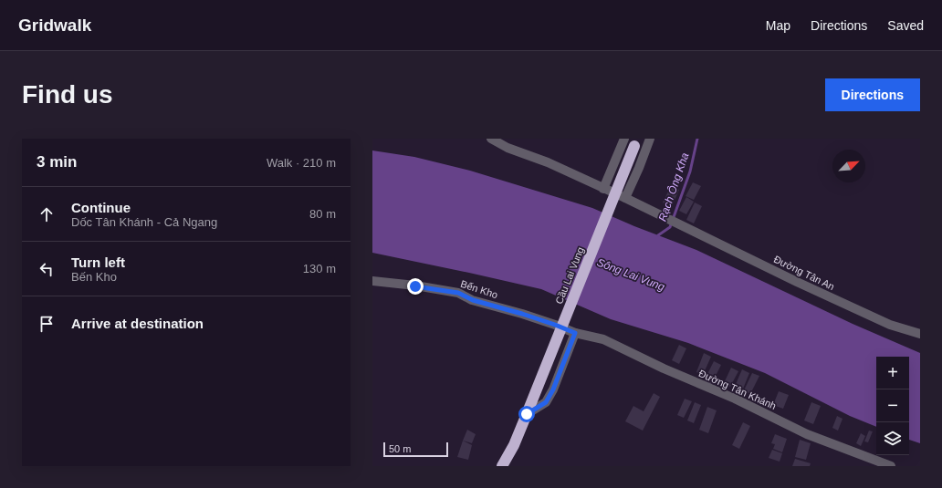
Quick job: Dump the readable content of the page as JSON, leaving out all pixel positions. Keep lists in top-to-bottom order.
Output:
{
  "streets": {
    "highway": ["Cầu Lai Vung"],
    "street": ["Đường Tân An", "Bến Kho", "Đường Tân Khánh"]
  },
  "crossings": [
    ["Bến Kho", "Đường Tân Khánh"]
  ],
  "water": ["Rạch Ông Kha", "Sông Lai Vung"],
  "scale_bar": "50 m",
  "north": "top right",
  "page": {
    "header": "Gridwalk",
    "nav": ["Map", "Directions", "Saved"],
    "buttons": "Directions",
    "title": "Find us",
    "heading": ["3 min", "Walk · 210 m"],
    "list": [
      ["Continue", "Dốc Tân Khánh - Cả Ngang", "80 m"],
      ["Turn left", "Bến Kho", "130 m"],
      "Arrive at destination"
    ],
    "map_buttons": ["+", "−"],
    "scale": "50 m"
  }
}
